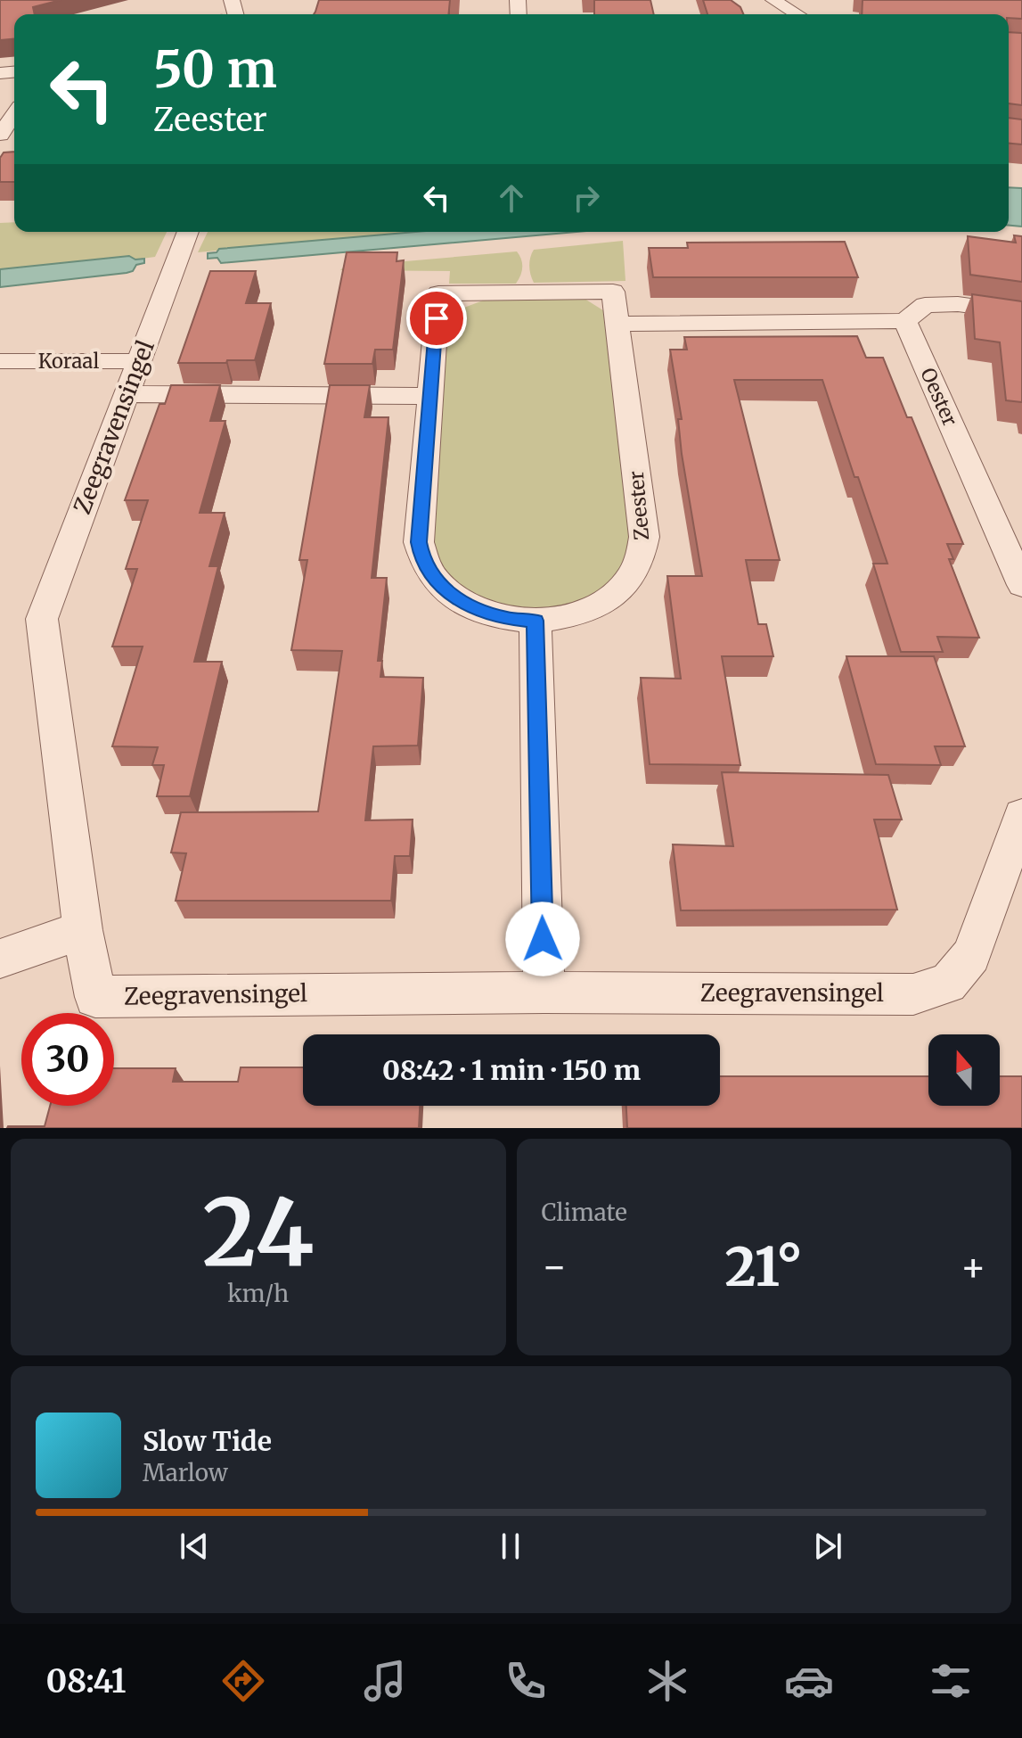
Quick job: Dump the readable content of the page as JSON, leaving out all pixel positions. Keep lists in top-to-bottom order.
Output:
{
  "streets": {
    "street": [
      "Koraal",
      "Oester",
      "Zeegravensingel",
      "Zeester"
    ]
  },
  "crossings": [
    ["Koraal", "Zeegravensingel"]
  ],
  "north": "top",
  "page": {
    "turn": ["50 m", "Zeester"],
    "limit": "30",
    "trip": "08:42 · 1 min · 150 m",
    "tile": [
      ["24", "km/h"],
      "Climate"
    ],
    "heat": ["−", "21°", "+"],
    "song": ["Slow Tide", "Marlow"],
    "tabs": "08:41"
  }
}
